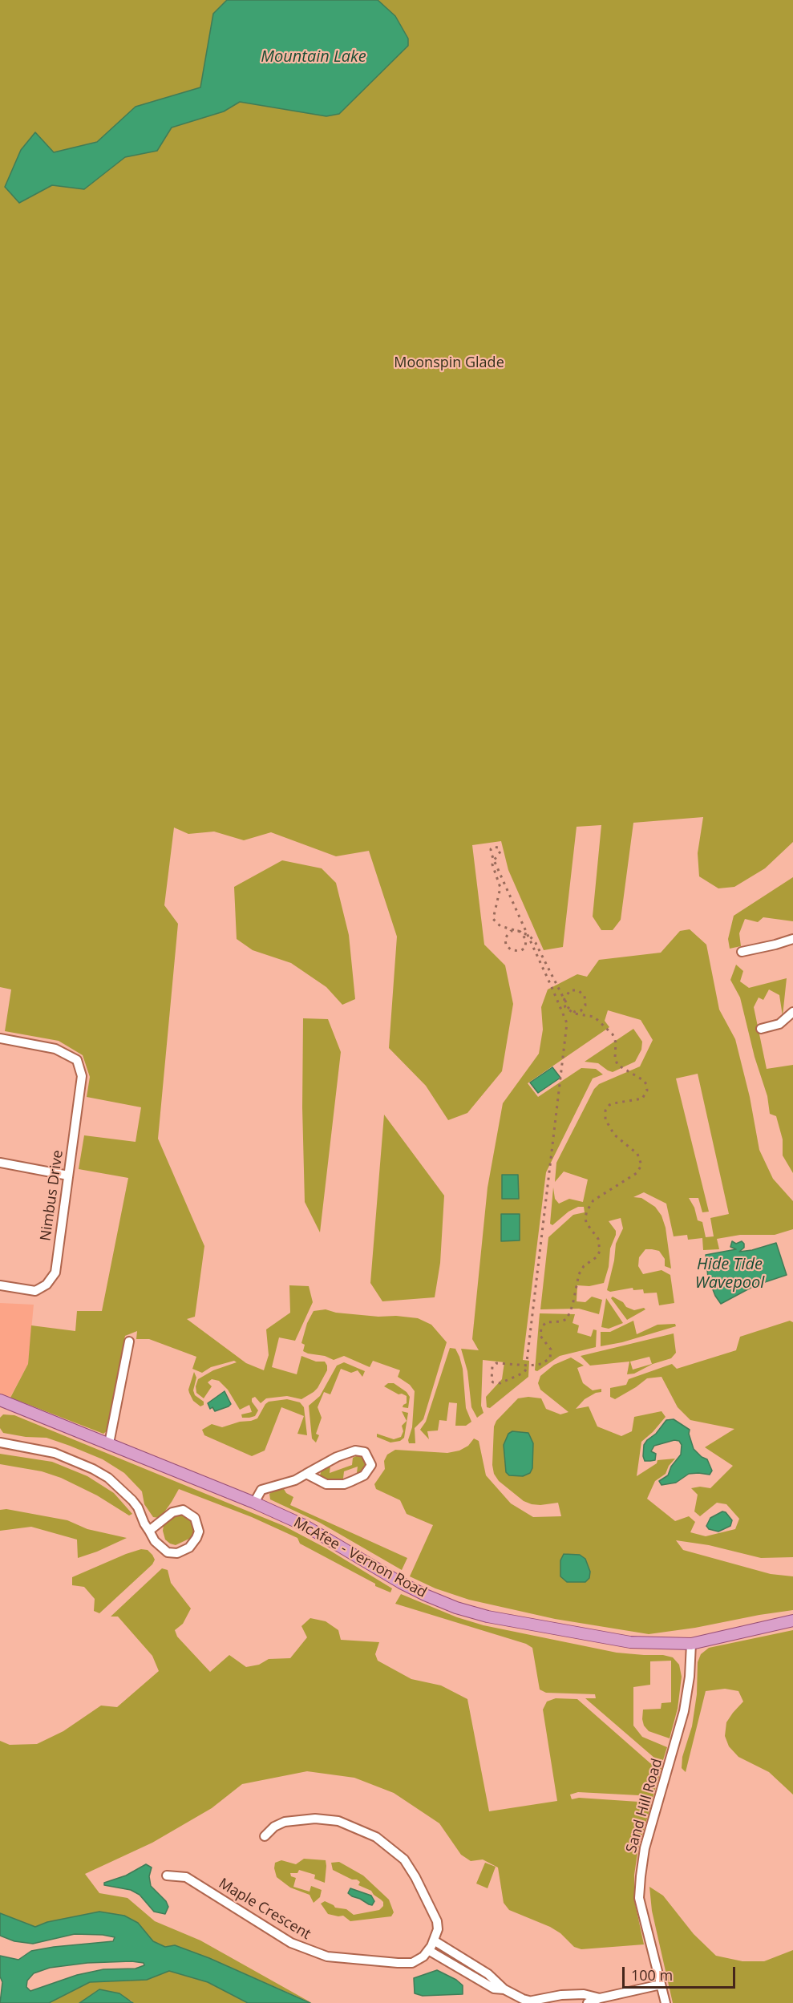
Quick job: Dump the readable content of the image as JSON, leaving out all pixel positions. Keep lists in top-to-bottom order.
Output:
{
  "streets": {
    "main road": ["McAfee - Vernon Road"],
    "street": ["Nimbus Drive", "Sand Hill Road", "Maple Crescent"]
  },
  "crossings": [
    ["McAfee - Vernon Road", "Sand Hill Road"]
  ],
  "water": ["Mountain Lake", "Hide Tide Wavepool"],
  "parks": ["Moonspin Glade"],
  "scale_bar": "100 m"
}
